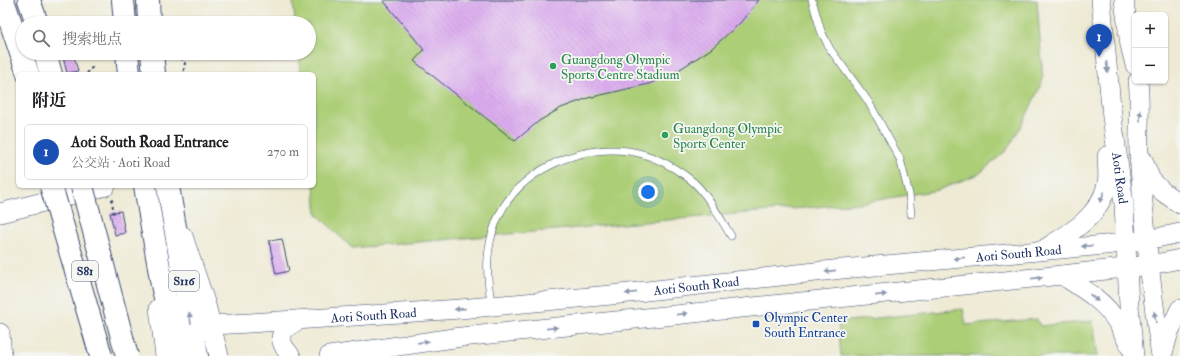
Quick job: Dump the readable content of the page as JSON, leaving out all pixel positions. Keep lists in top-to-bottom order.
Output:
{
  "streets": {
    "main road": ["S81", "S116"],
    "street": ["Aoti Road", "Aoti South Road"]
  },
  "crossings": [
    ["Aoti Road", "Aoti South Road"]
  ],
  "places": {
    "other": ["Guangdong Olympic Sports Centre Stadium", "Guangdong Olympic Sports Center"],
    "transit": ["Olympic Center South Entrance"]
  },
  "page": {
    "map_buttons": ["+", "−"],
    "search": "搜索地点",
    "pins": "1",
    "heading": "附近",
    "list": [
      {
        "mark": "1",
        "name": "Aoti South Road Entrance",
        "note": "公交站 · Aoti Road",
        "value": "270 m"
      }
    ]
  }
}
